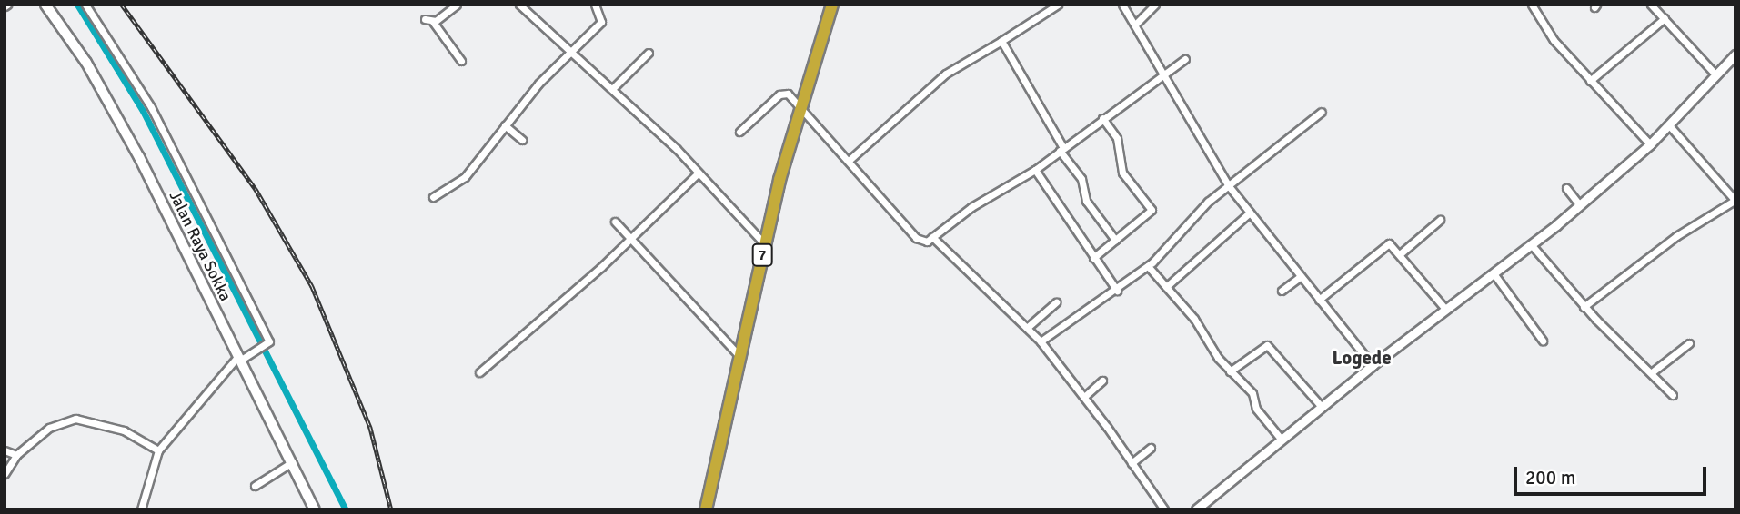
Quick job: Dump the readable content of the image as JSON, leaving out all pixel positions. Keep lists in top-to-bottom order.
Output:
{
  "streets": {
    "highway": ["7"],
    "main road": ["Jalan Raya Sokka"]
  },
  "districts": ["Logede"],
  "scale_bar": "200 m"
}
